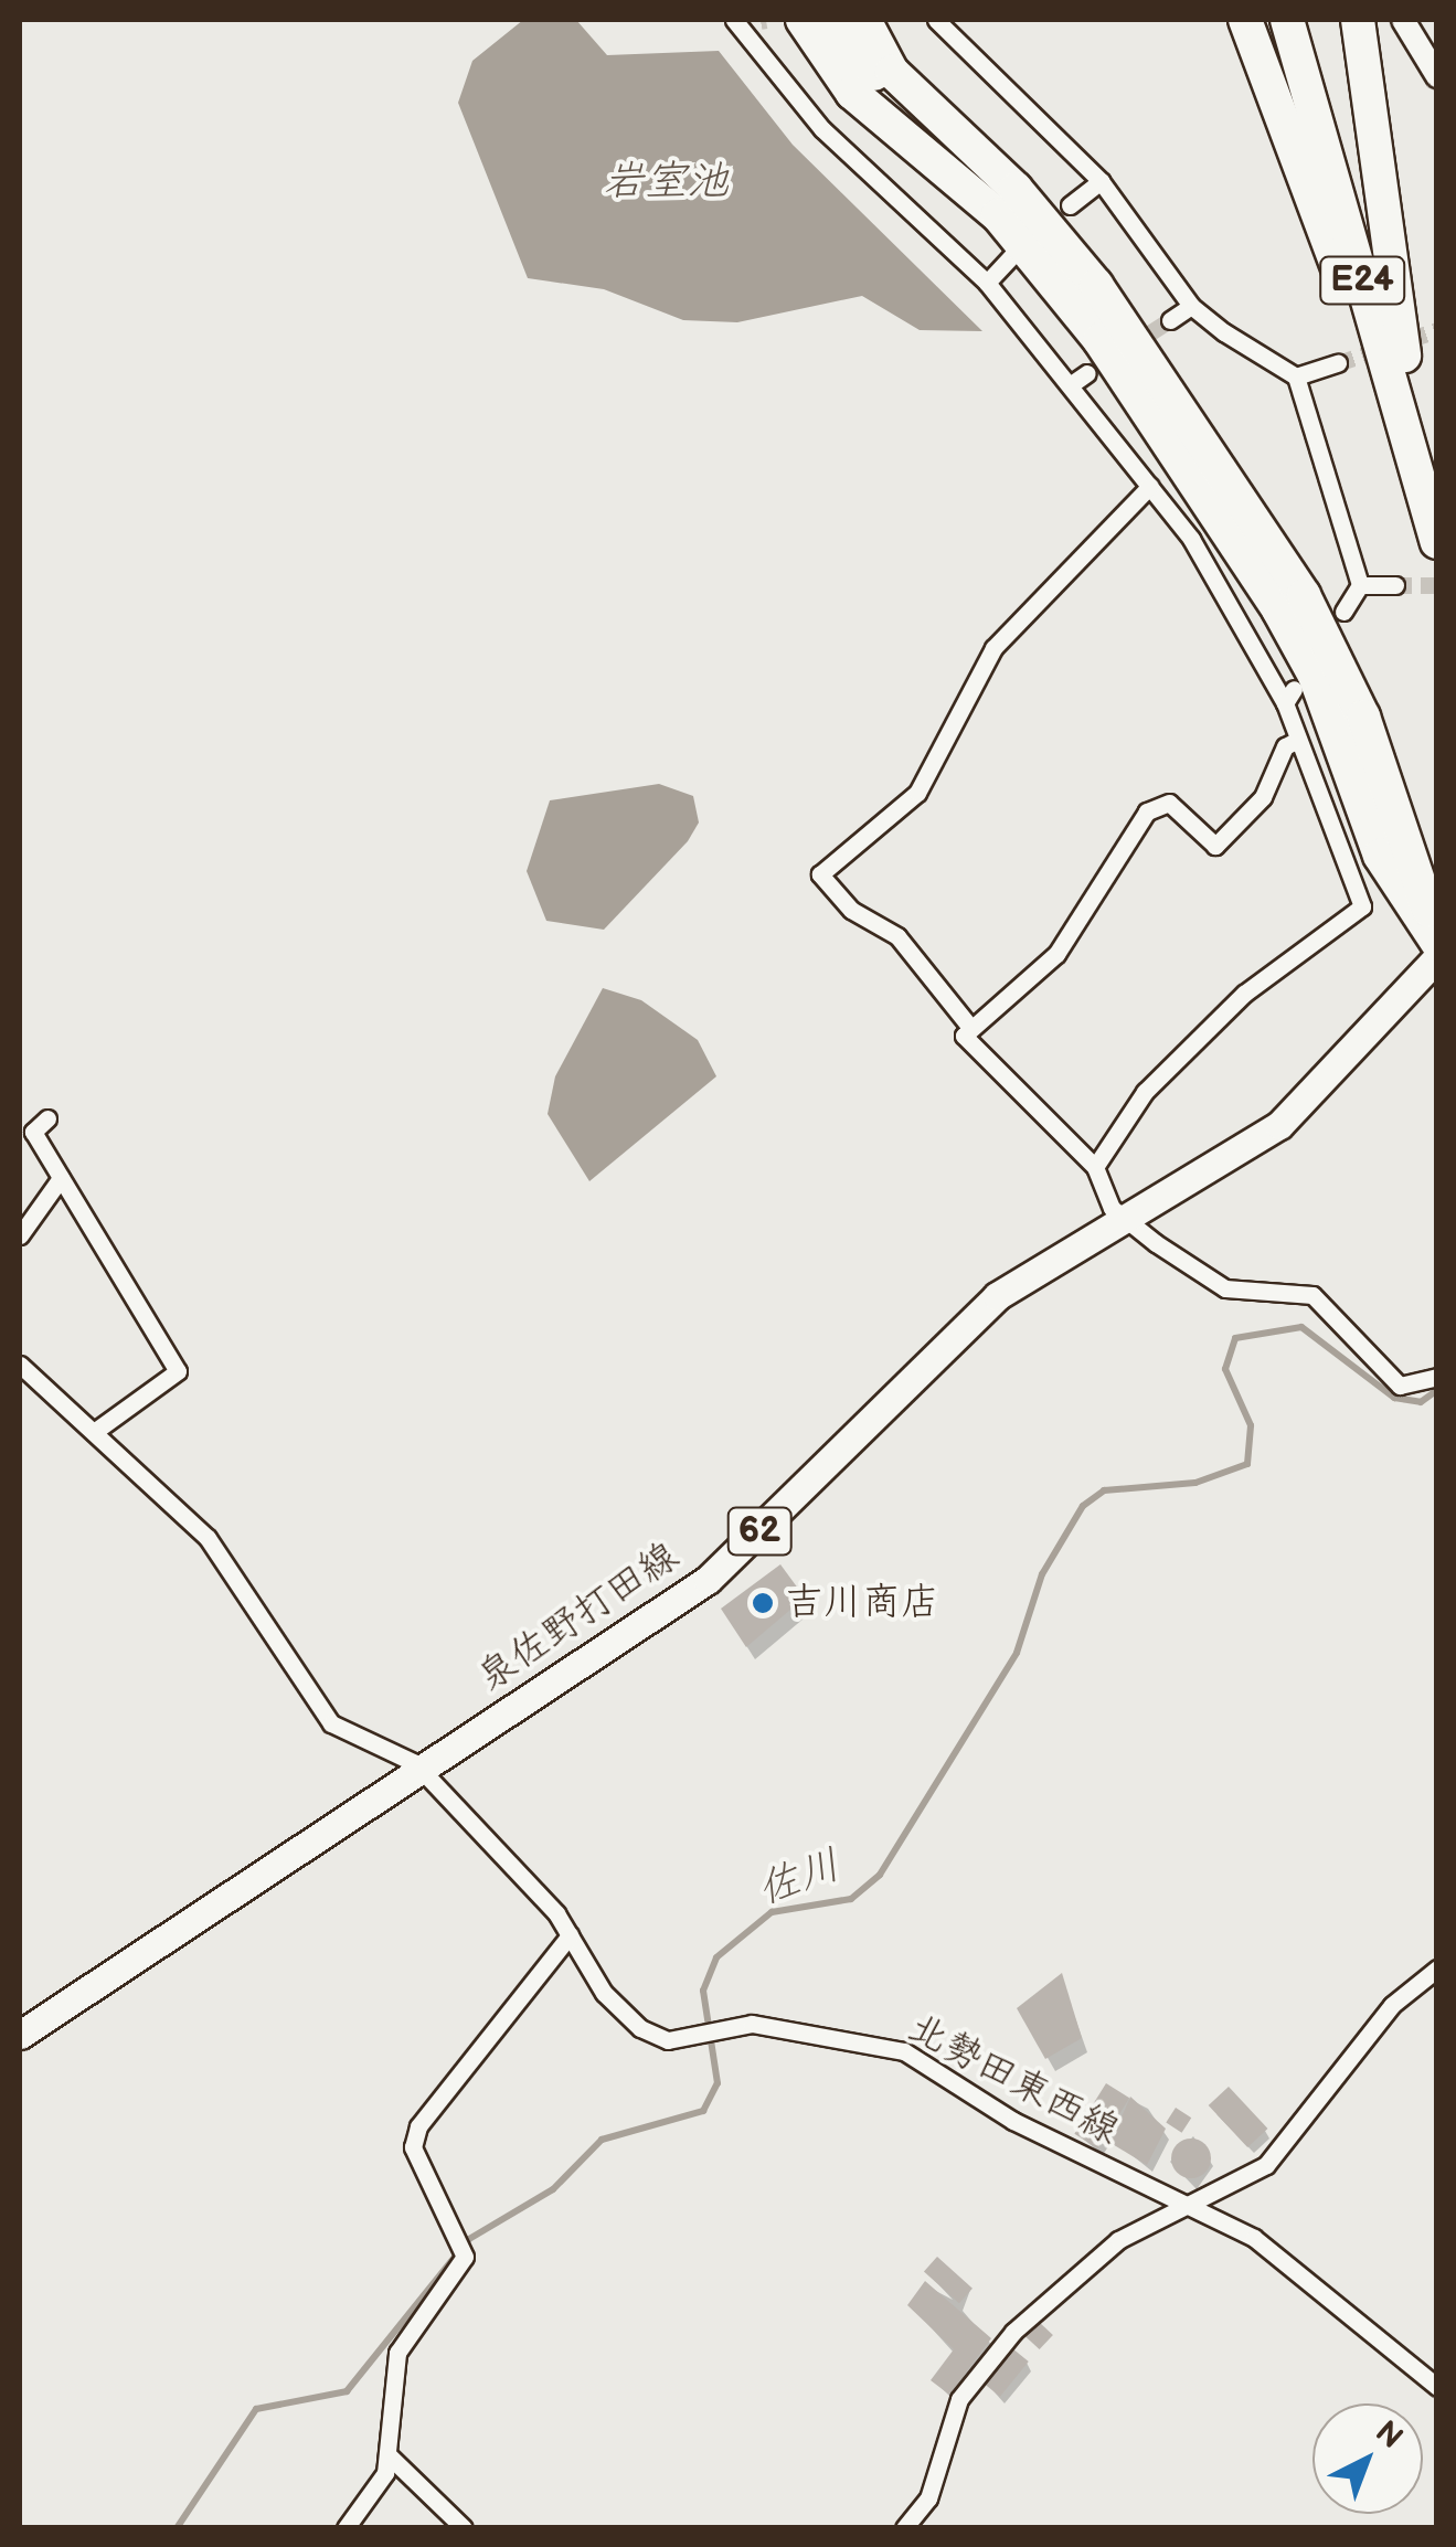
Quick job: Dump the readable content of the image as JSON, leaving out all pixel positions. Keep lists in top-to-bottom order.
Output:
{
  "streets": {
    "highway": ["E24"],
    "main road": ["62", "泉佐野打田線"],
    "street": ["北勢田東西線"]
  },
  "crossings": [
    ["泉佐野打田線", "北勢田東西線"]
  ],
  "water": ["岩室池", "佐川"],
  "places": ["吉川商店"],
  "north": "top right"
}
